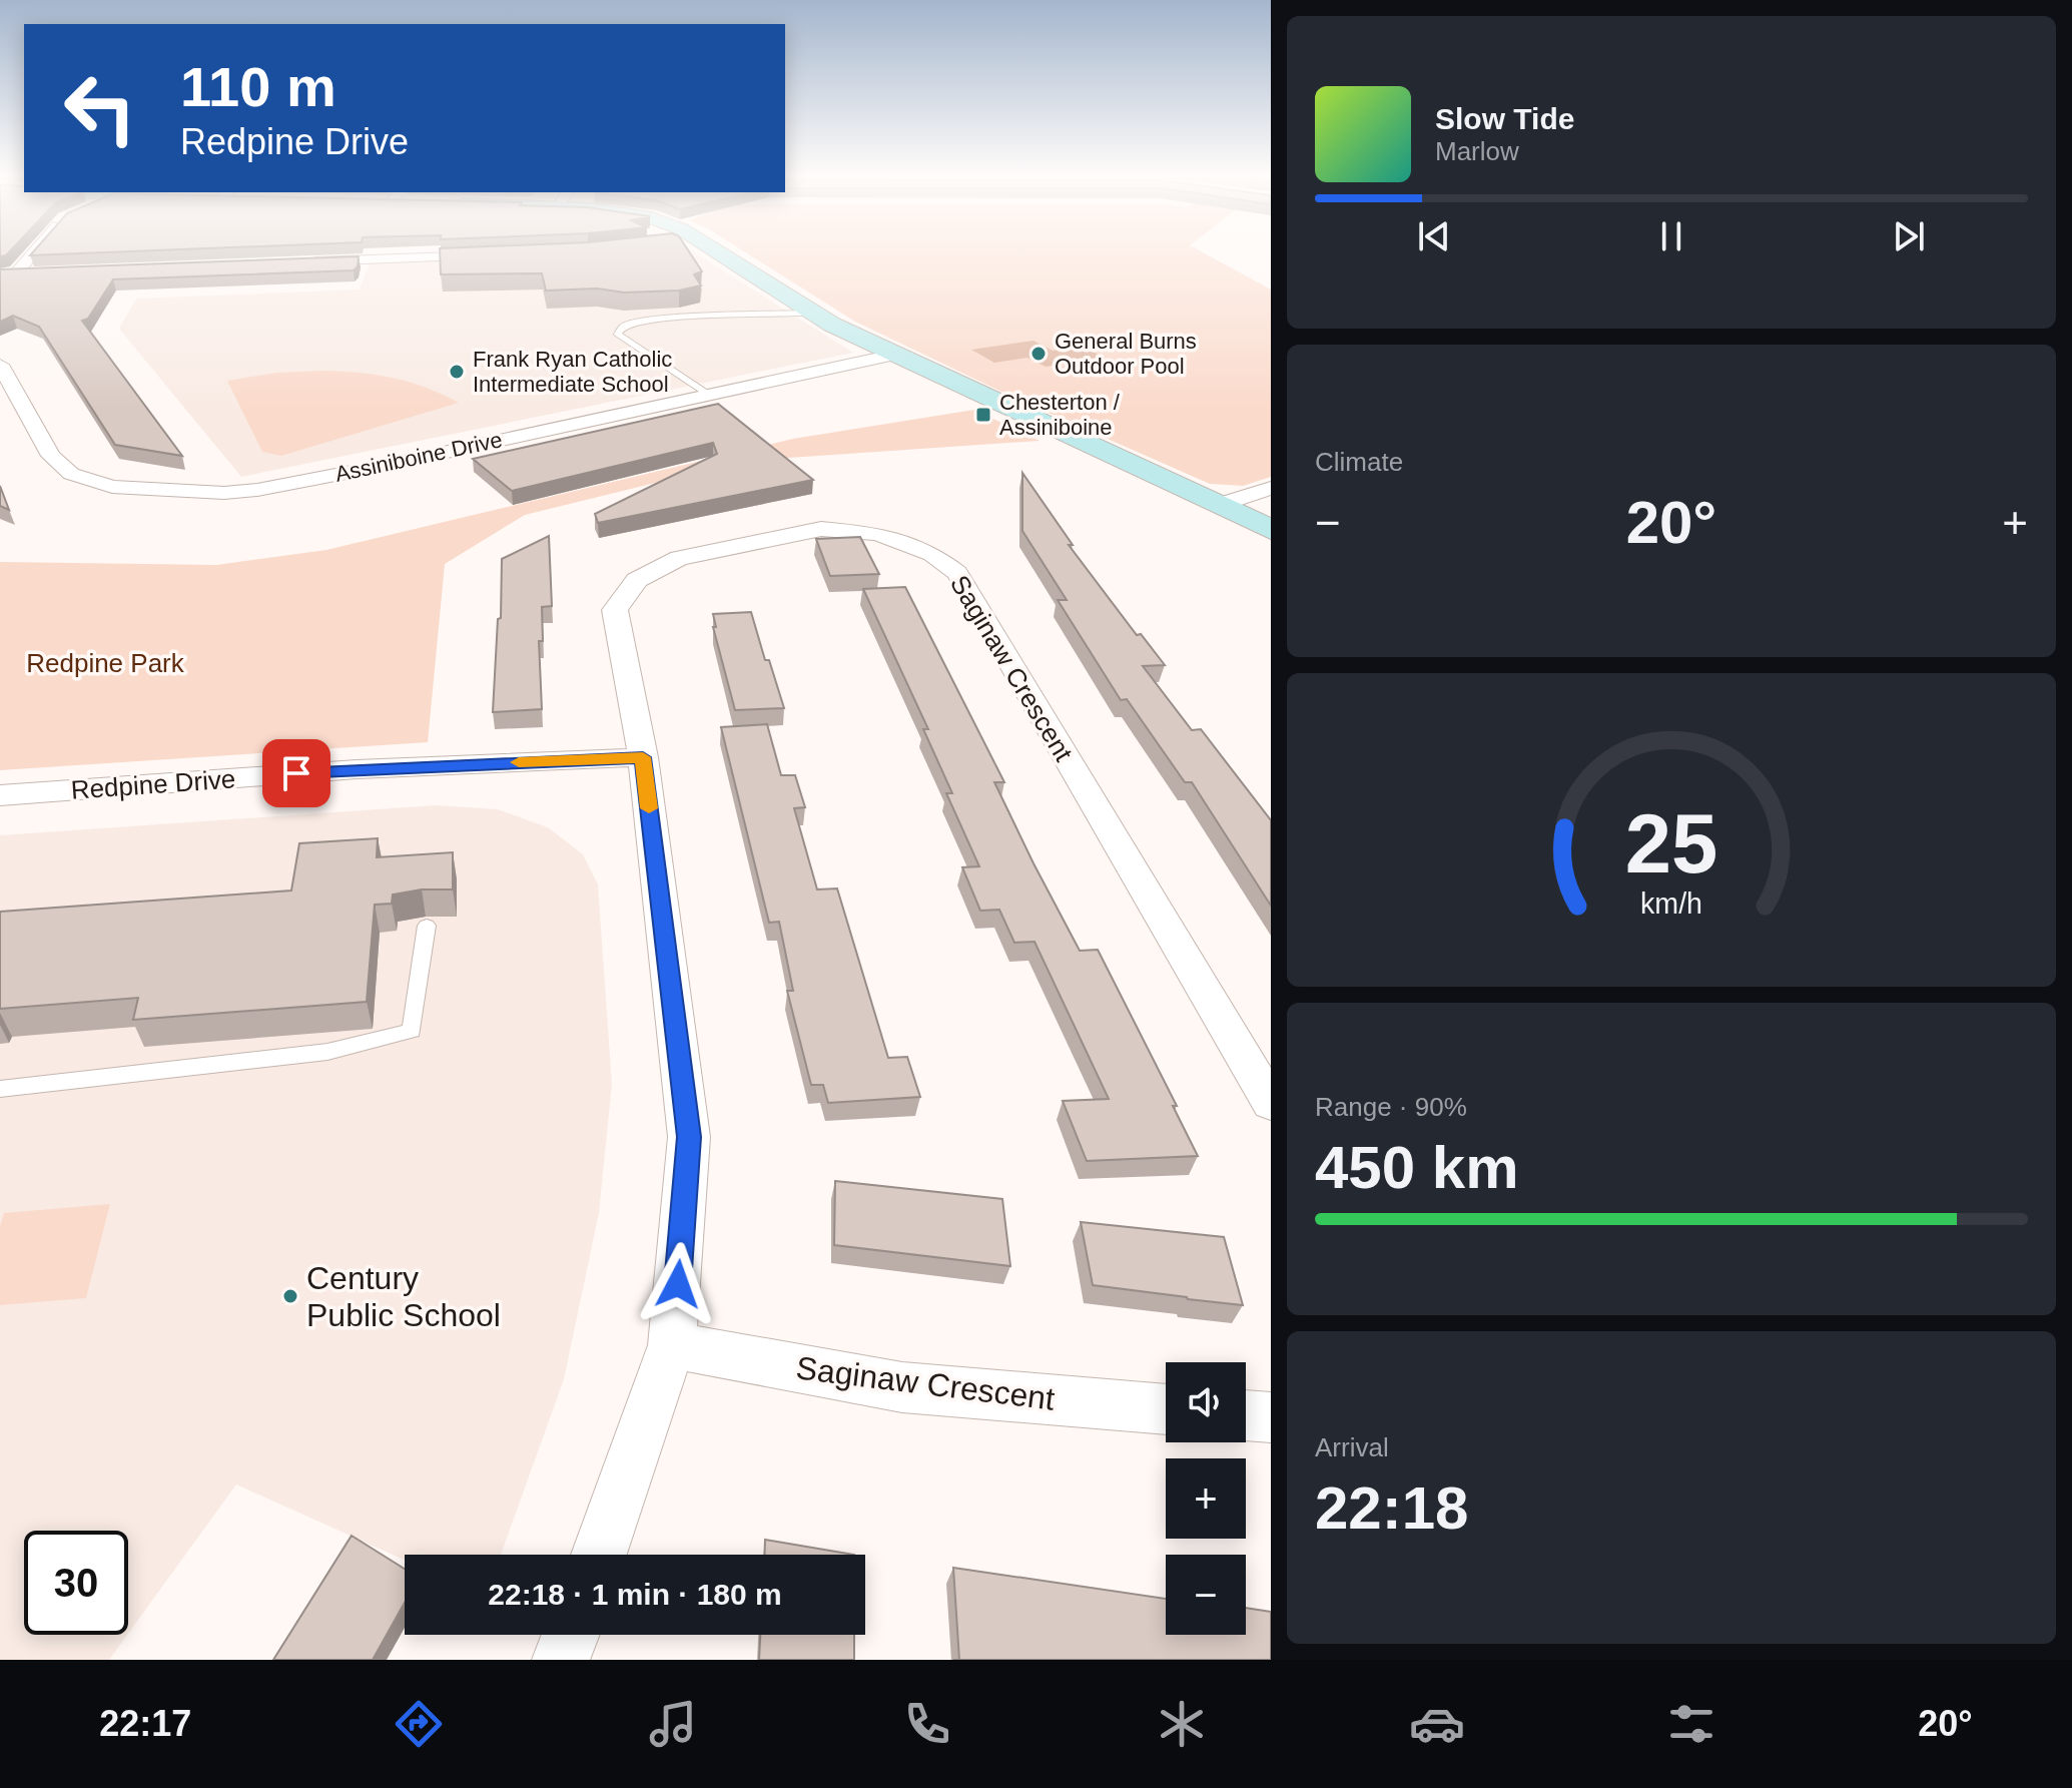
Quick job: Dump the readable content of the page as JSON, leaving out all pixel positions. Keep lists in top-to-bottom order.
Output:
{
  "streets": {
    "street": ["Assiniboine Drive", "Saginaw Crescent", "Redpine Drive"]
  },
  "crossings": [
    ["Saginaw Crescent", "Redpine Drive"]
  ],
  "parks": ["Redpine Park"],
  "places": {
    "other": ["General Burns Outdoor Pool", "Frank Ryan Catholic Intermediate School", "Century Public School"],
    "transit": ["Chesterton / Assiniboine"]
  },
  "page": {
    "turn": ["110 m", "Redpine Drive"],
    "song": ["Slow Tide", "Marlow"],
    "tile": [
      "Climate",
      ["Range · 90%", "450 km"],
      ["Arrival", "22:18"]
    ],
    "heat": ["−", "20°", "+"],
    "map_buttons": ["+", "−"],
    "limit": "30",
    "trip": "22:18 · 1 min · 180 m",
    "tabs": ["22:17", "20°"],
    "gauge": ["25", "km/h"]
  }
}
